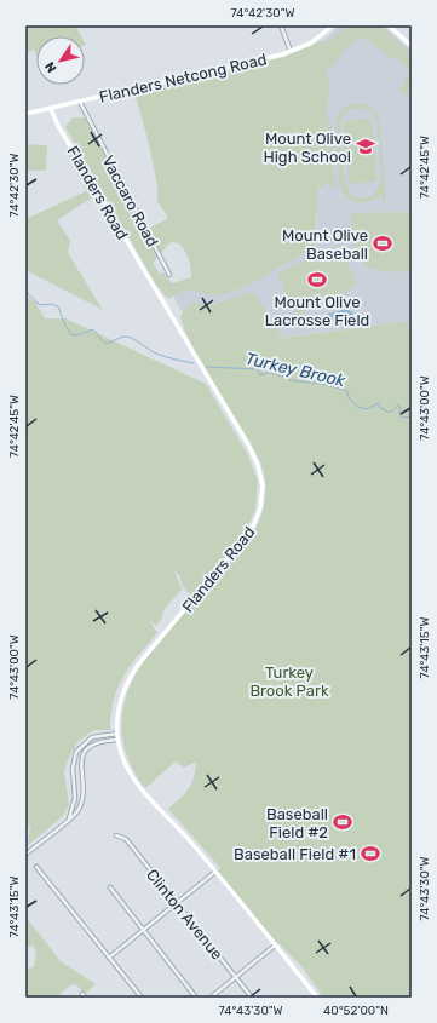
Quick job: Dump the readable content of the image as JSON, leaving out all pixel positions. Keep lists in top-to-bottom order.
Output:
{
  "streets": {
    "main road": ["Flanders Netcong Road", "Flanders Road"],
    "street": ["Vaccaro Road", "Clinton Avenue"]
  },
  "crossings": [
    ["Flanders Netcong Road", "Flanders Road"],
    ["Flanders Netcong Road", "Vaccaro Road"]
  ],
  "water": ["Turkey Brook"],
  "parks": ["Turkey Brook Park"],
  "places": {
    "school or university": ["Mount Olive High School"],
    "sports": [
      "Mount Olive Baseball",
      "Mount Olive Lacrosse Field",
      "Baseball Field #2",
      "Baseball Field #1"
    ]
  },
  "north": "bottom left",
  "coordinates": [
    "74°42'30\"W",
    "74°42'45\"W",
    "74°43'00\"W",
    "74°43'15\"W",
    "74°43'30\"W",
    "40°52'00\"N"
  ]
}
